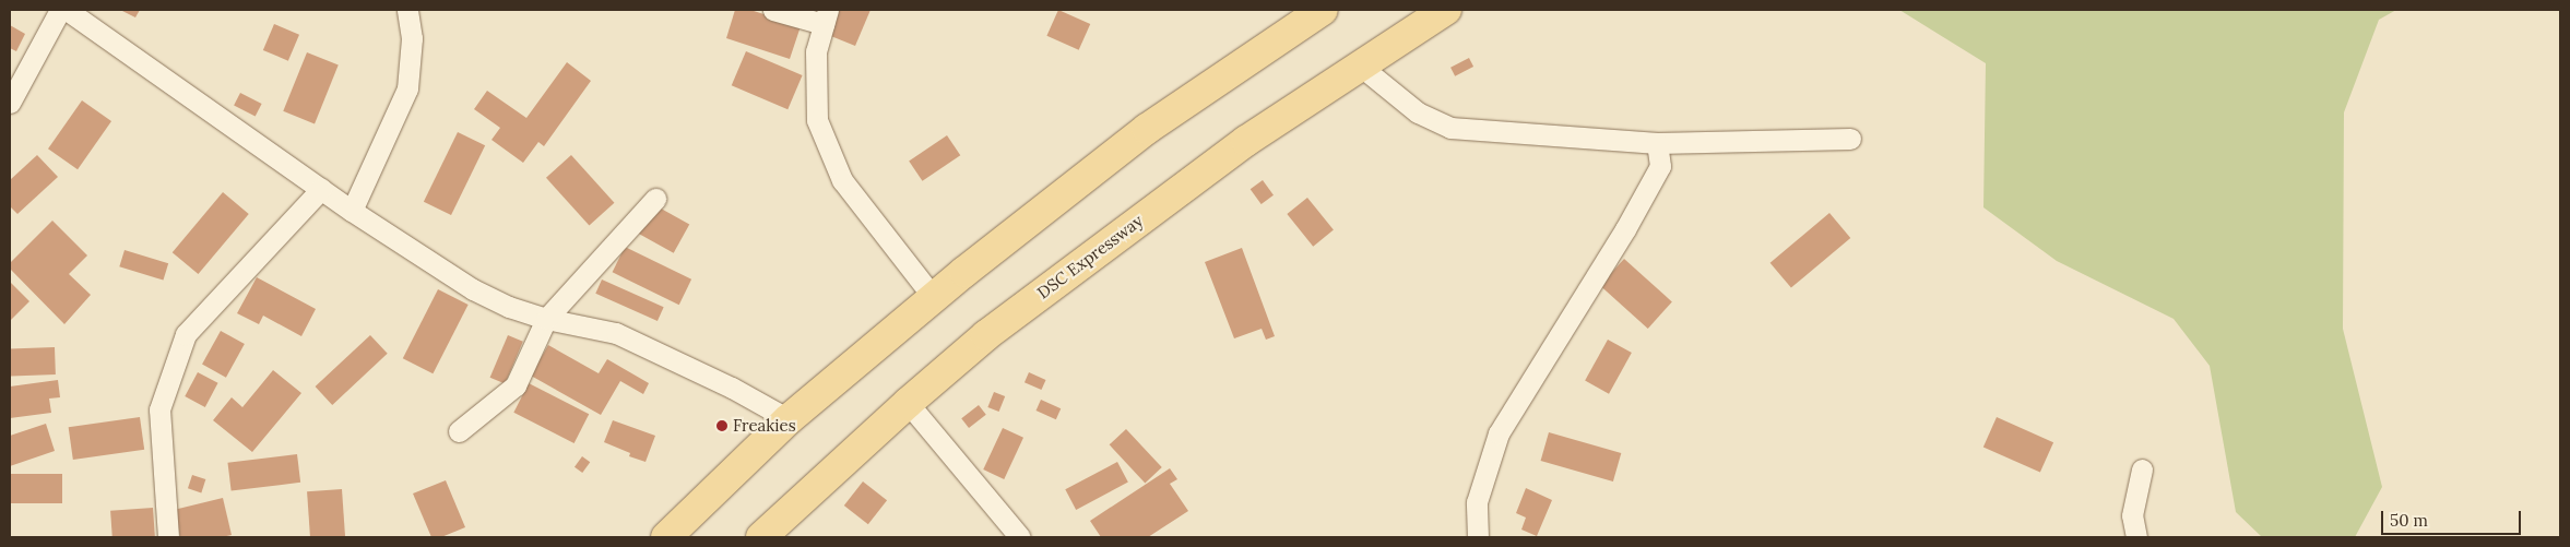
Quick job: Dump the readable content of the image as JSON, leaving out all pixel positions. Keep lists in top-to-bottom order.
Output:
{
  "streets": {
    "main road": ["DSC Expressway"]
  },
  "places": ["Freakies"],
  "scale_bar": "50 m"
}
